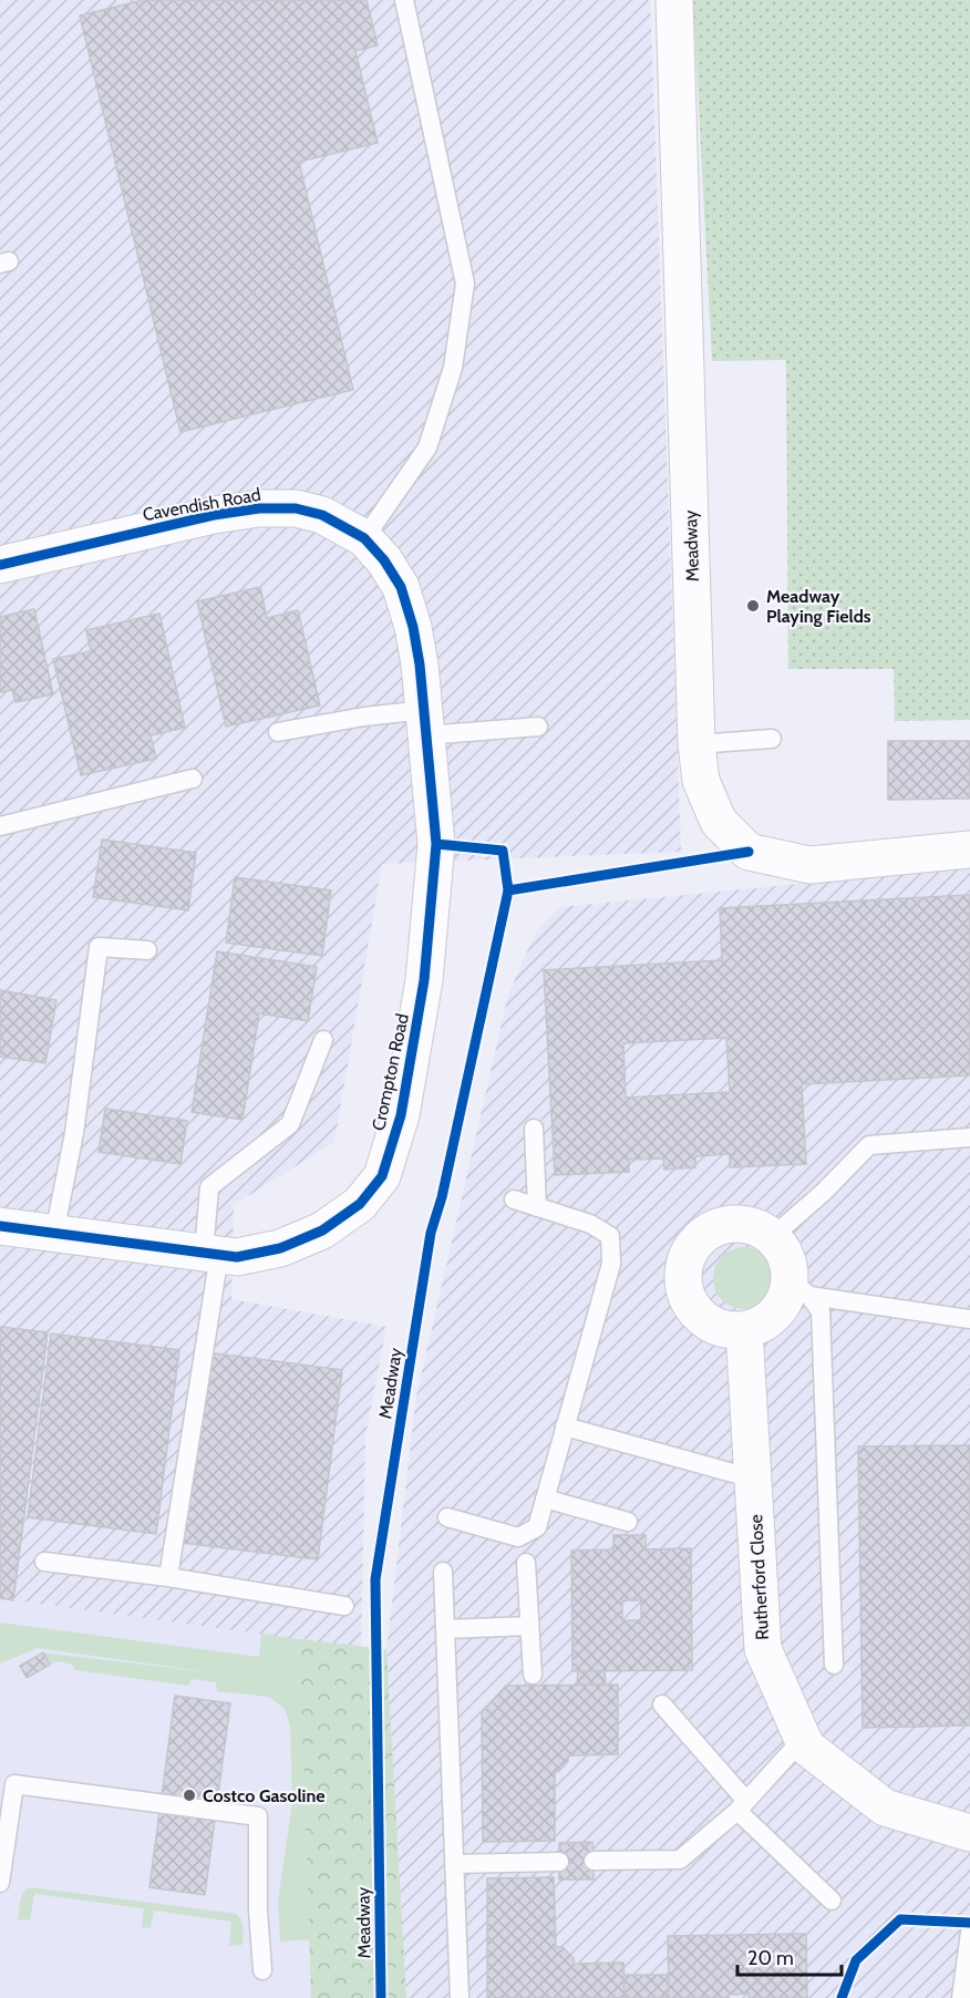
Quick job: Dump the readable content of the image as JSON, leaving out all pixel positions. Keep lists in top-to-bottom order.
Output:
{
  "streets": {
    "street": [
      "Cavendish Road",
      "Meadway",
      "Crompton Road",
      "Rutherford Close"
    ]
  },
  "crossings": [
    ["Cavendish Road", "Crompton Road"]
  ],
  "places": ["Meadway Playing Fields", "Costco Gasoline"],
  "scale_bar": "20 m"
}
